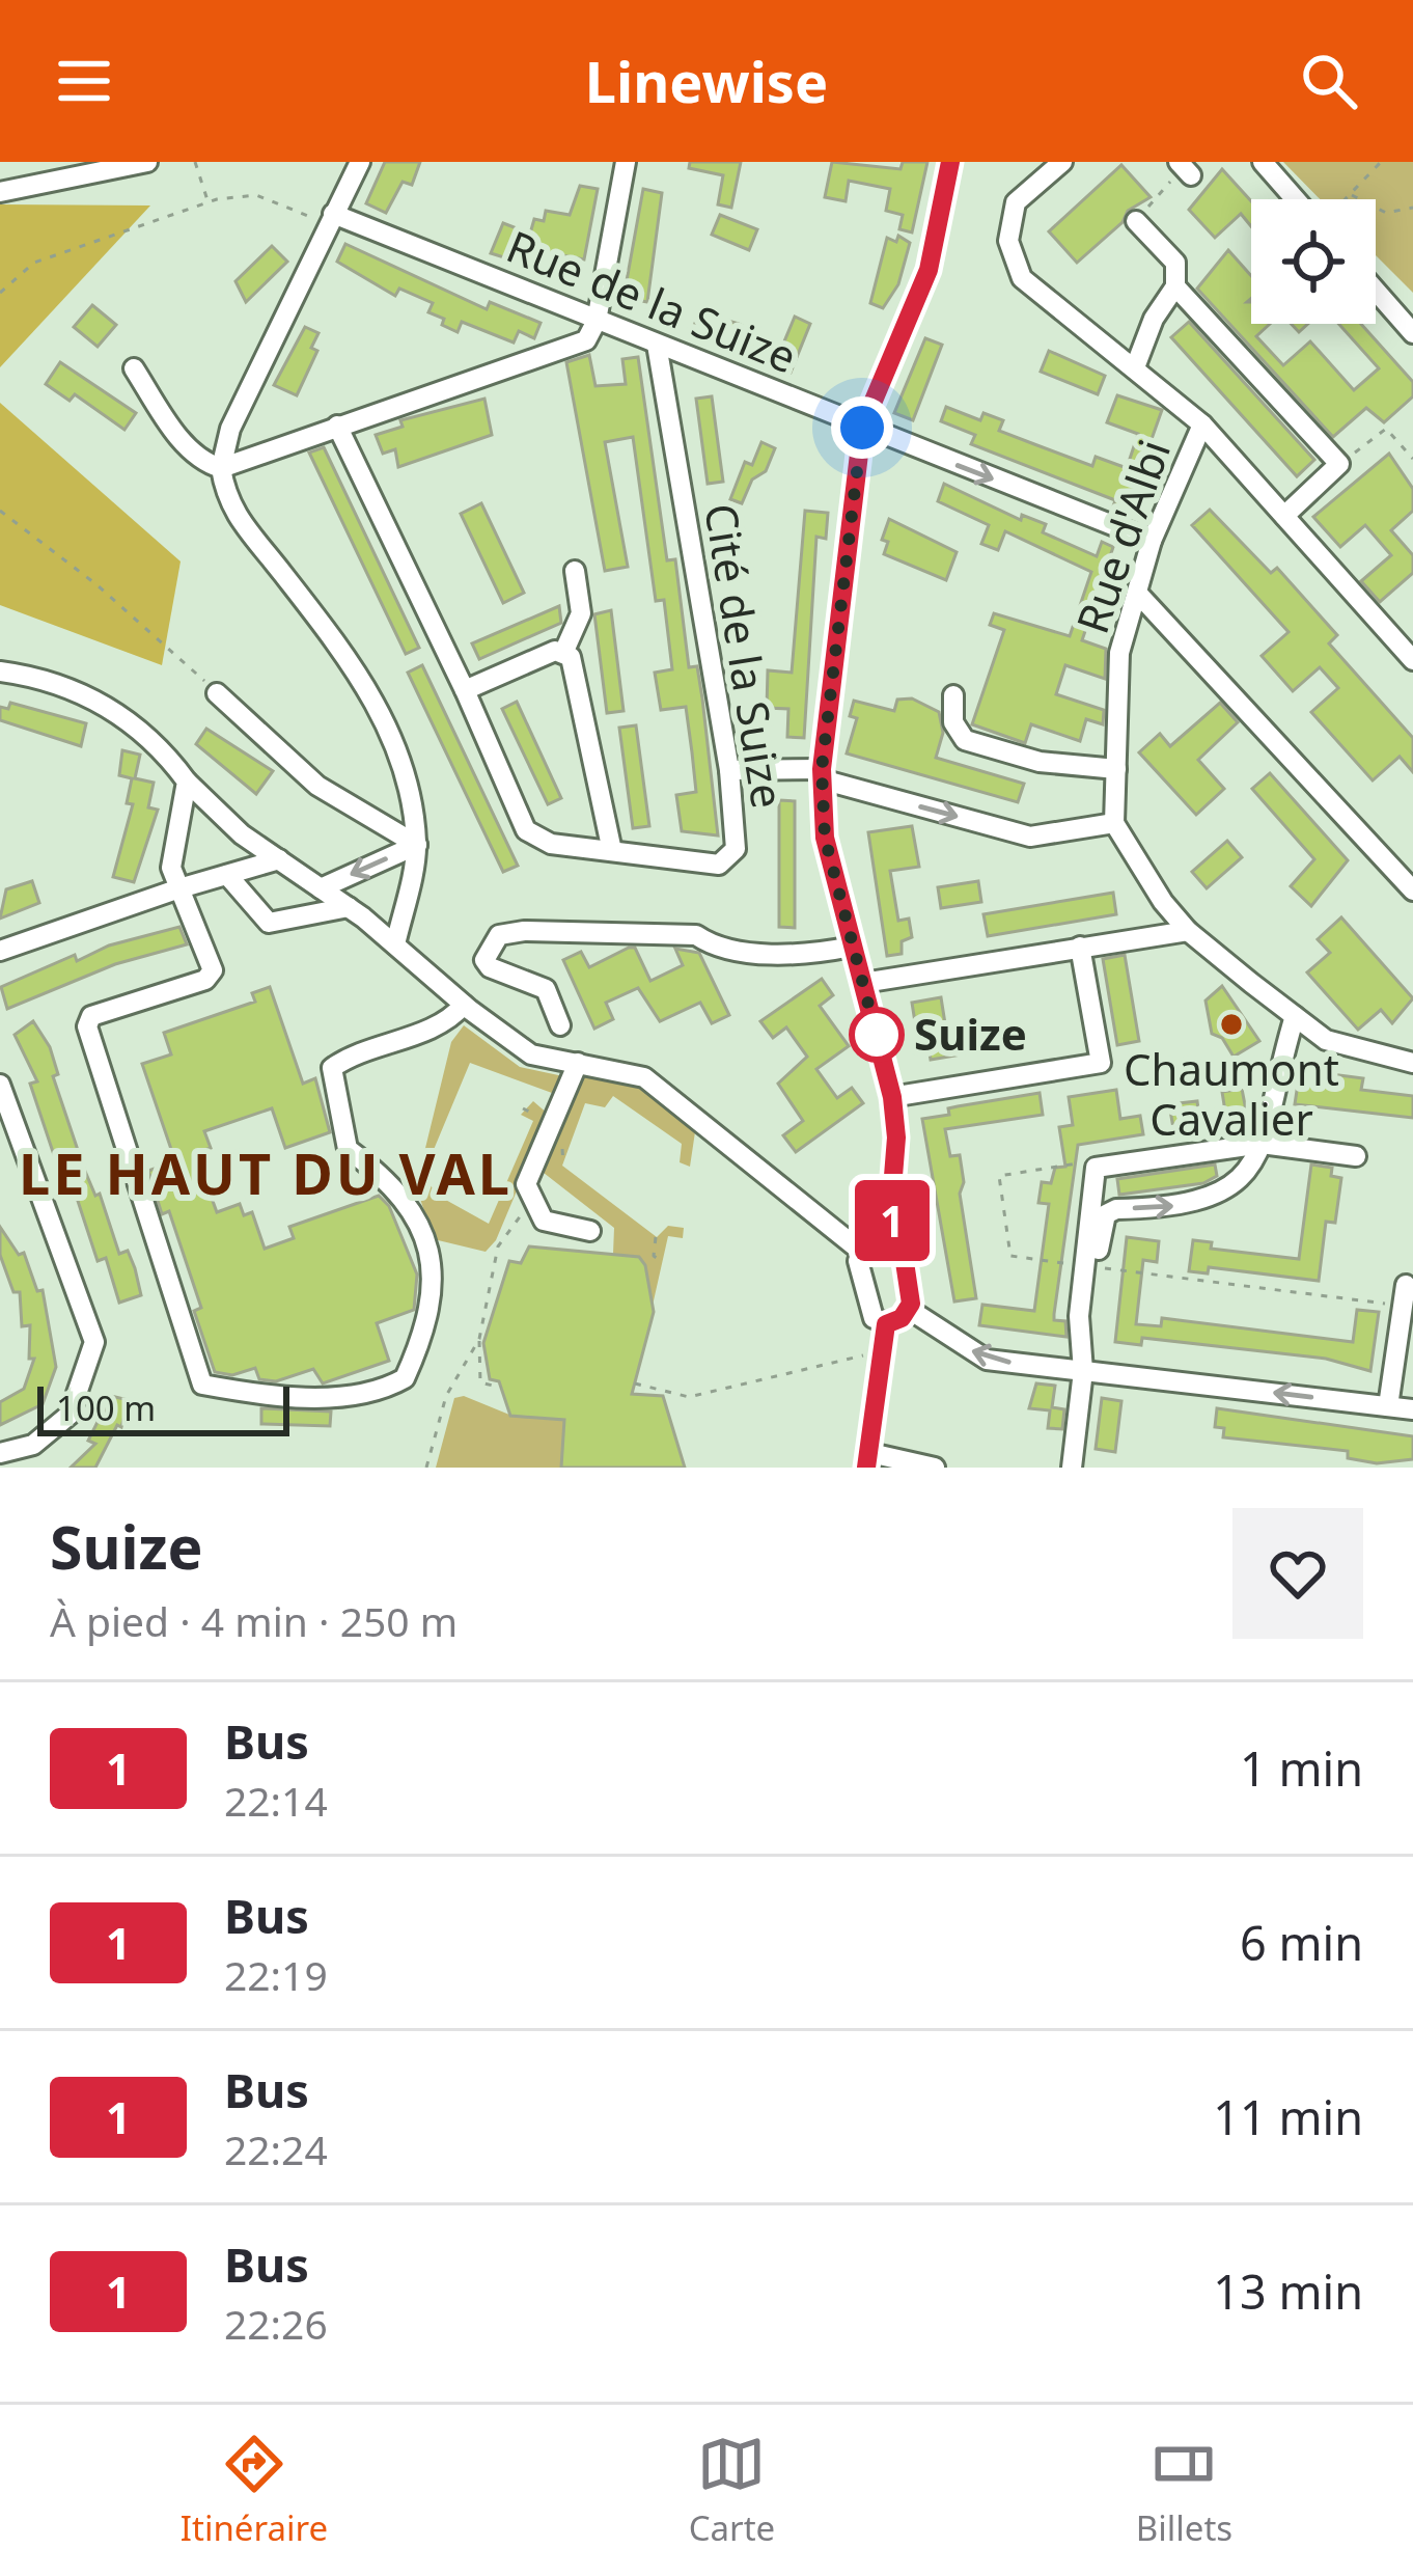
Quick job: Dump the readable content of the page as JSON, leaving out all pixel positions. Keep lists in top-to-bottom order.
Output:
{
  "streets": {
    "street": ["Rue de la Suize", "Rue d'Albi", "Cité de la Suize"]
  },
  "crossings": [
    ["Rue de la Suize", "Rue d'Albi"],
    ["Rue de la Suize", "Cité de la Suize"]
  ],
  "one_way": ["Rue de la Suize"],
  "districts": ["LE HAUT DU VAL"],
  "places": ["Chaumont Cavalier", "Suize"],
  "lines": ["bus line 1"],
  "scale_bar": "100 m",
  "page": {
    "header": "Linewise",
    "on_map": "1",
    "scale": "100 m",
    "heading": ["Suize", "À pied · 4 min · 250 m"],
    "list": [
      {
        "mark": "1",
        "name": "Bus",
        "note": "22:14",
        "value": "1 min"
      },
      {
        "mark": "1",
        "name": "Bus",
        "note": "22:19",
        "value": "6 min"
      },
      {
        "mark": "1",
        "name": "Bus",
        "note": "22:24",
        "value": "11 min"
      },
      {
        "mark": "1",
        "name": "Bus",
        "note": "22:26",
        "value": "13 min"
      }
    ],
    "tabs": ["Itinéraire", "Carte", "Billets"]
  }
}
